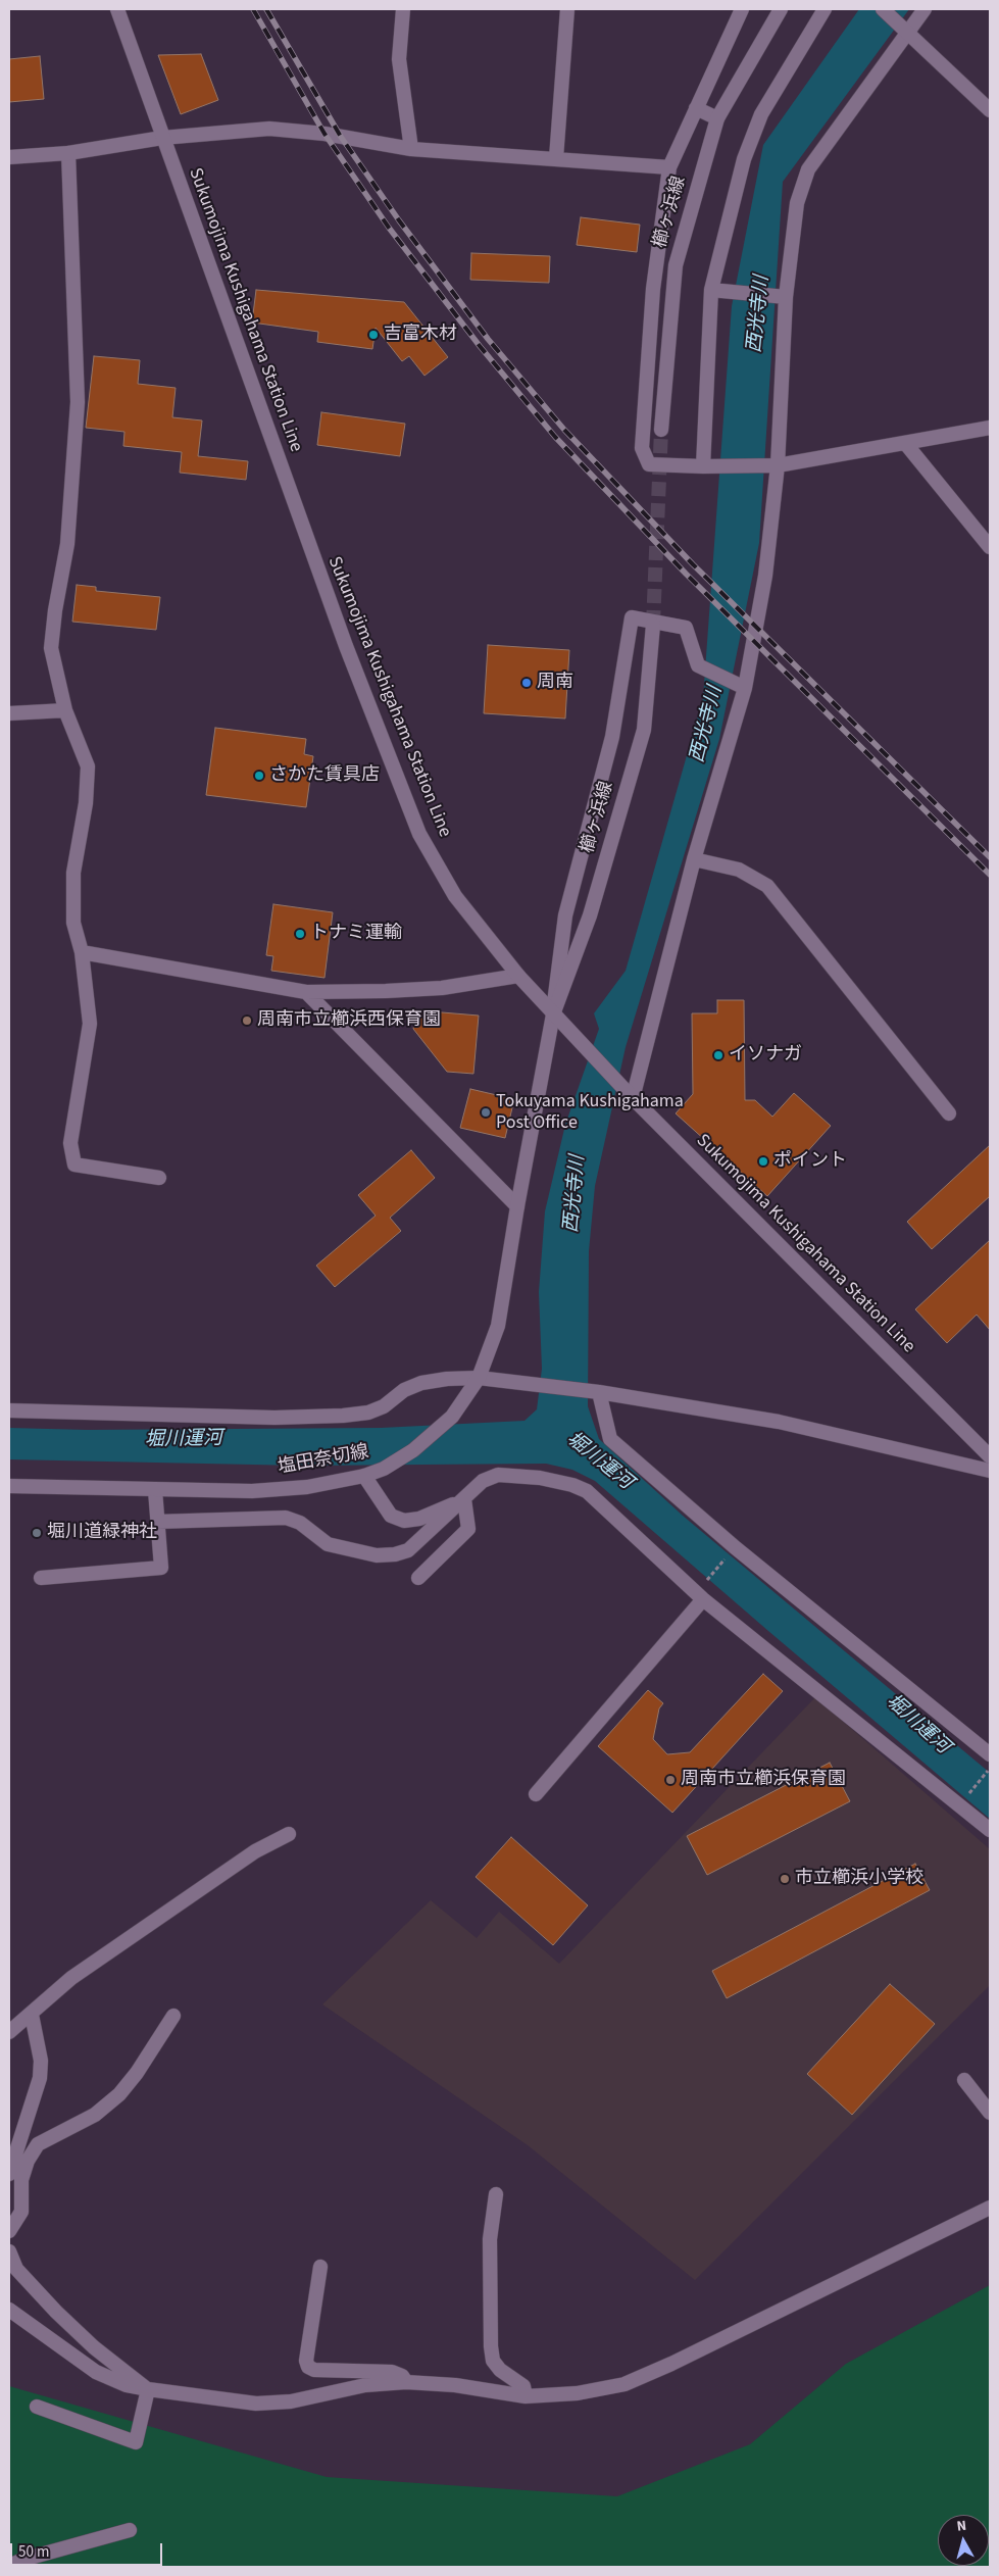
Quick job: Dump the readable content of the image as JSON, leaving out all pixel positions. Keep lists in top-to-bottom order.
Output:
{
  "streets": {
    "street": ["櫛ヶ浜線", "Sukumojima Kushigahama Station Line", "塩田奈切線"]
  },
  "crossings": [
    ["櫛ヶ浜線", "Sukumojima Kushigahama Station Line"],
    ["櫛ヶ浜線", "塩田奈切線"],
    ["Sukumojima Kushigahama Station Line", "塩田奈切線"]
  ],
  "water": ["西光寺川", "堀川運河"],
  "places": [
    "吉富木材",
    "周南",
    "さかた賃具店",
    "トナミ運輸",
    "周南市立櫛浜西保育園",
    "イソナガ",
    "Tokuyama Kushigahama Post Office",
    "ポイント",
    "堀川道緑神社",
    "周南市立櫛浜保育園",
    "市立櫛浜小学校"
  ],
  "scale_bar": "50 m",
  "north": "top"
}
